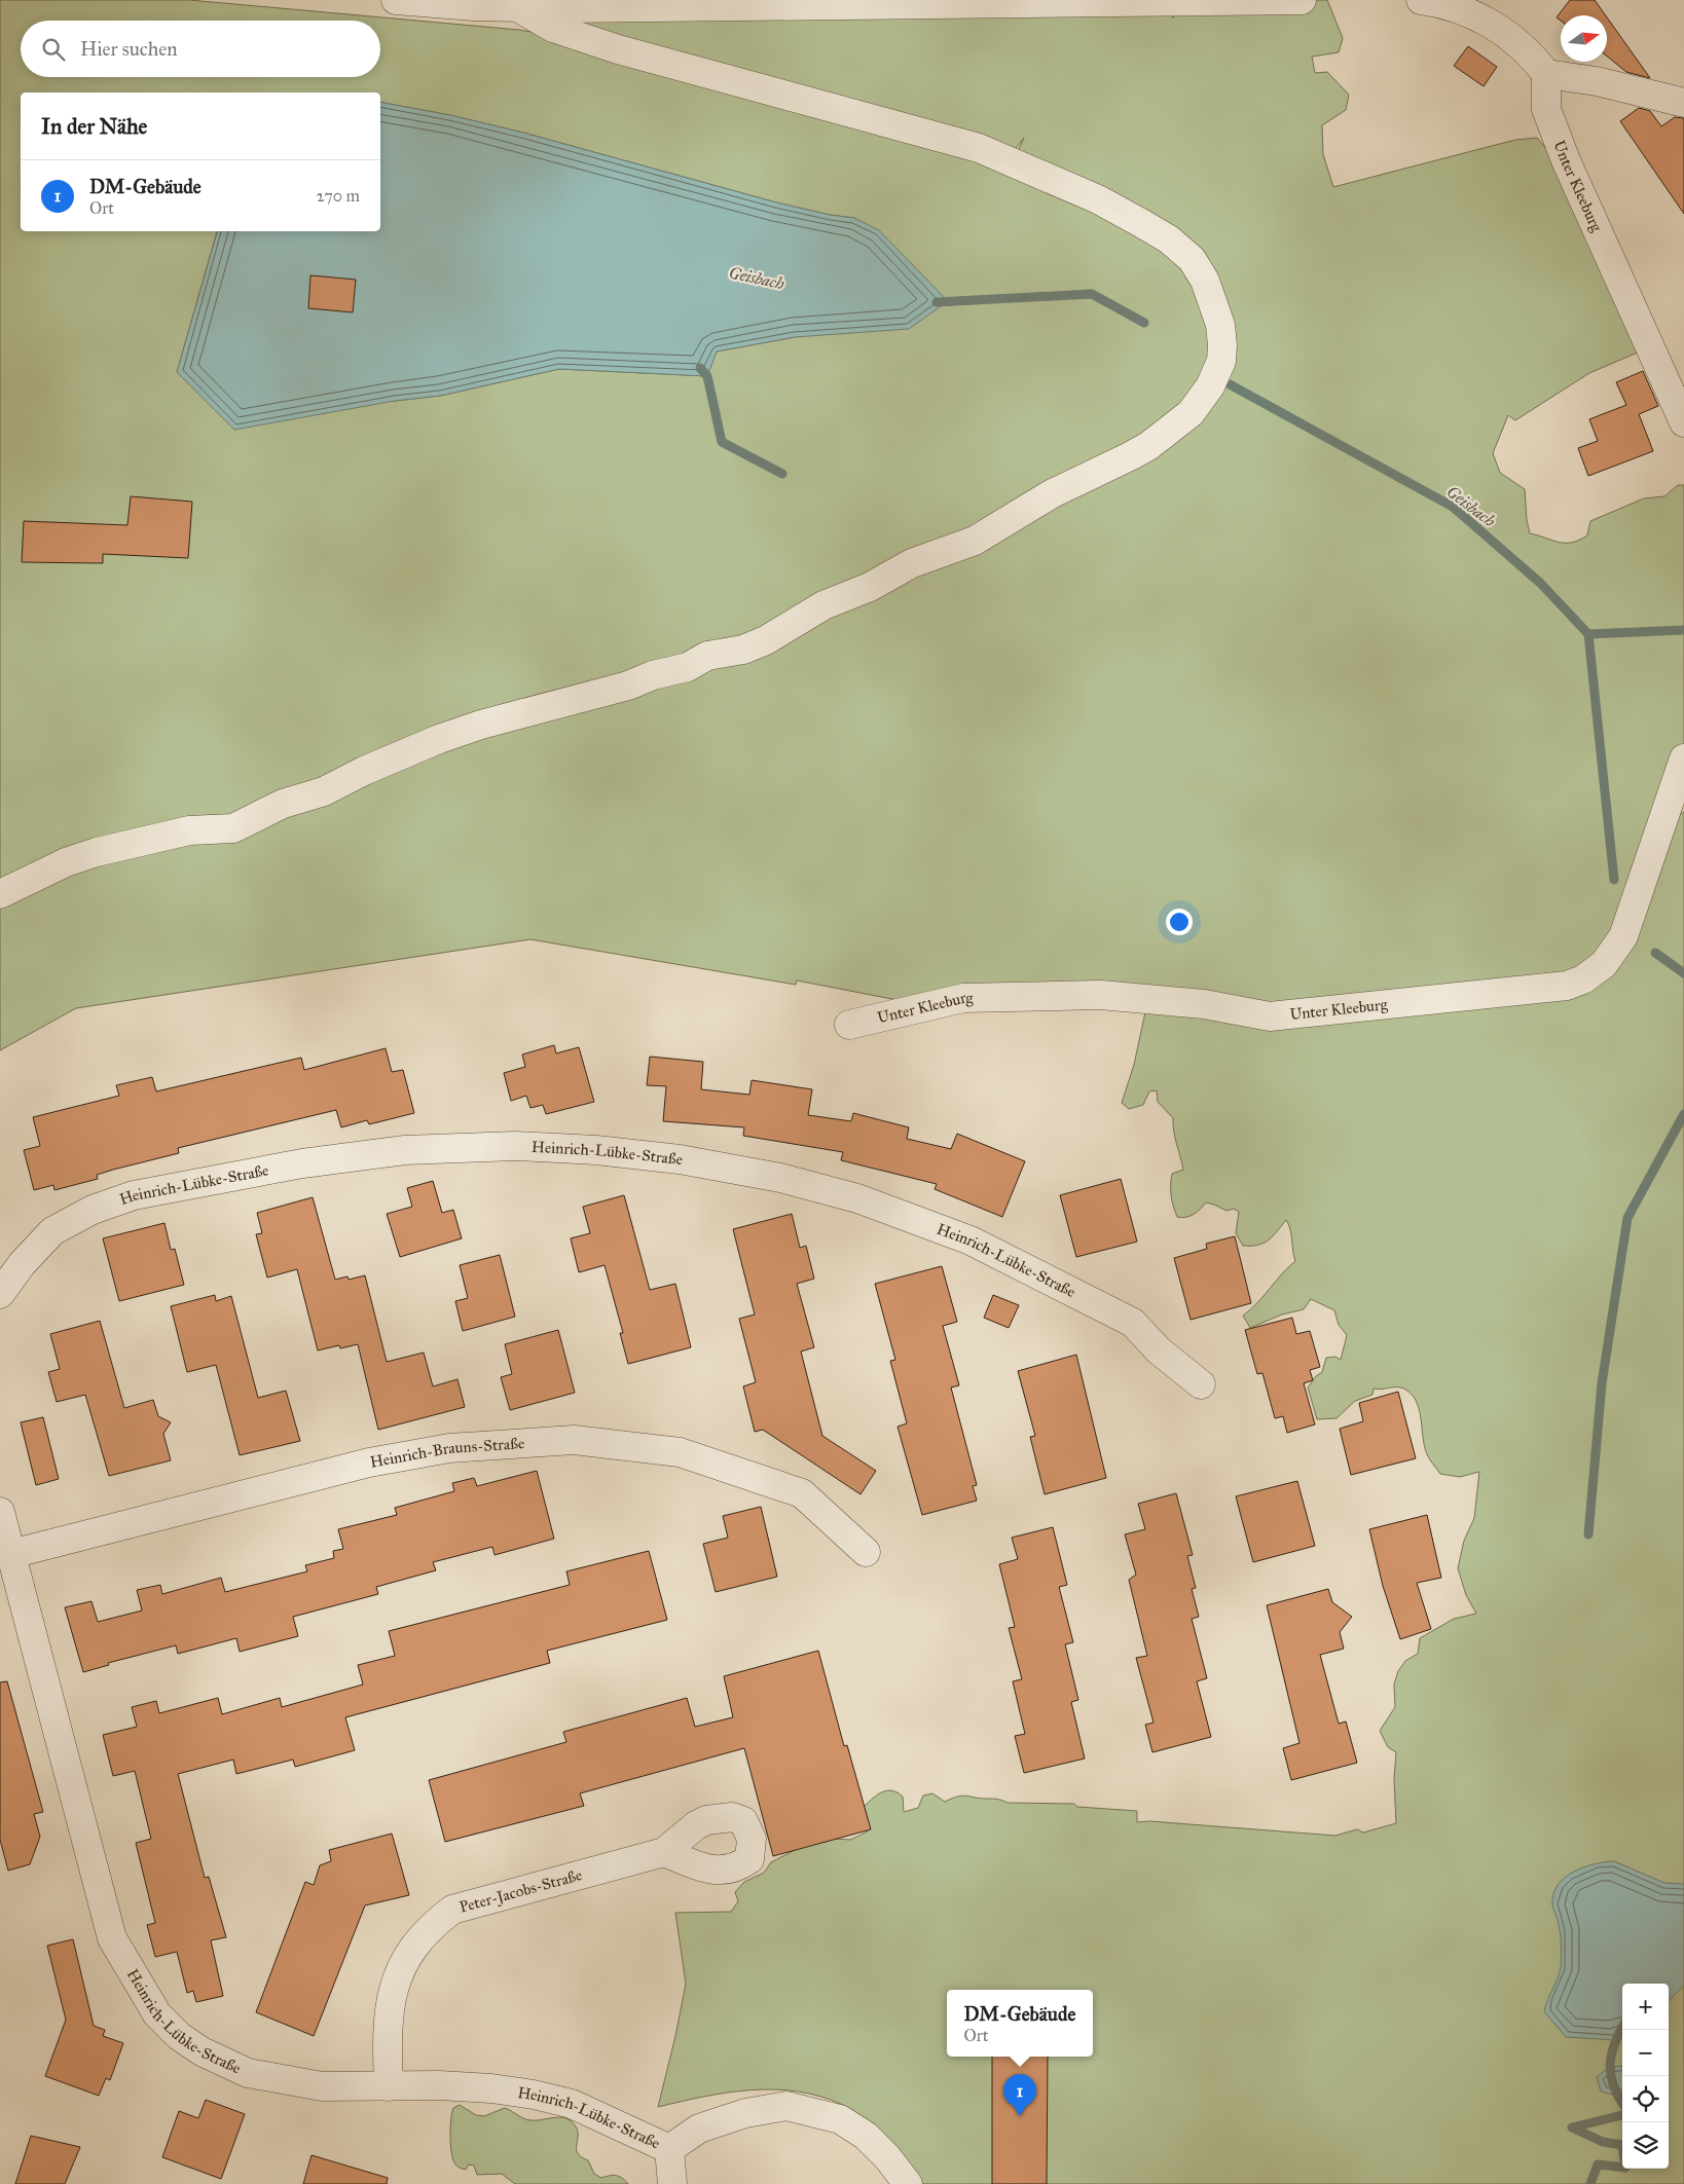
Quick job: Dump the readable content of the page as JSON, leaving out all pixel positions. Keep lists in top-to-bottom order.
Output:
{
  "streets": {
    "street": [
      "Unter Kleeburg",
      "Heinrich-Lübke-Straße",
      "Heinrich-Brauns-Straße",
      "Peter-Jacobs-Straße"
    ]
  },
  "crossings": [
    ["Heinrich-Lübke-Straße", "Heinrich-Brauns-Straße"],
    ["Heinrich-Lübke-Straße", "Peter-Jacobs-Straße"]
  ],
  "water": ["Geisbach"],
  "north": "right",
  "page": {
    "search": "Hier suchen",
    "heading": "In der Nähe",
    "list": [
      {
        "mark": "1",
        "name": "DM-Gebäude",
        "note": "Ort",
        "value": "270 m"
      }
    ],
    "map_buttons": ["+", "−"],
    "popup": ["DM-Gebäude", "Ort"],
    "pins": "1"
  }
}
